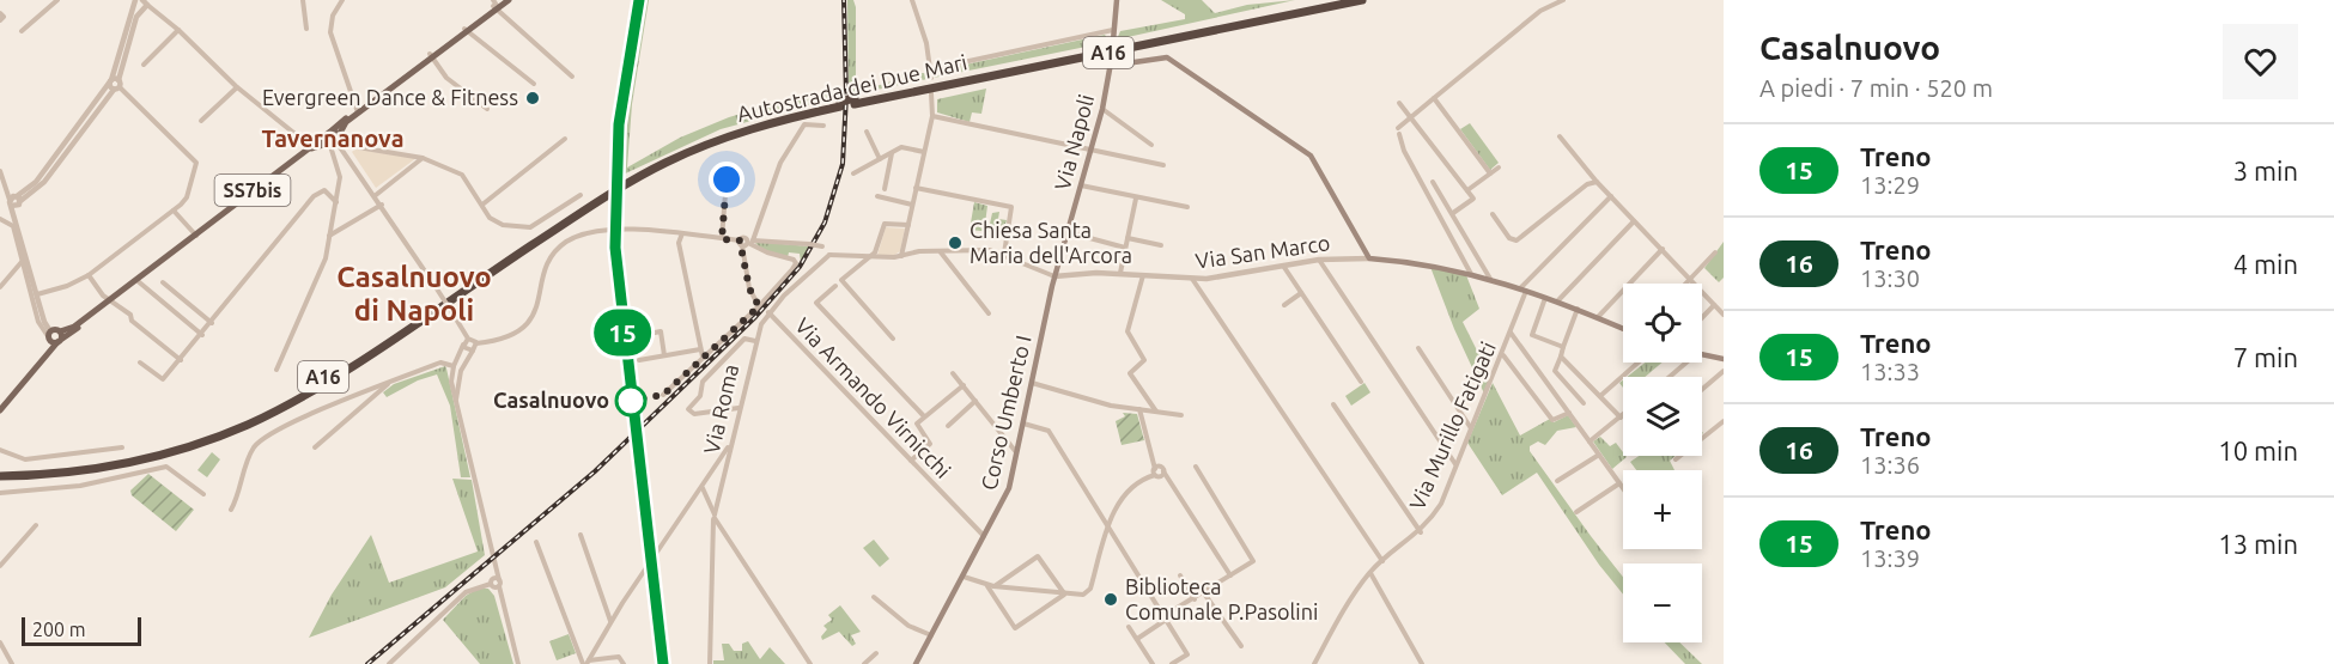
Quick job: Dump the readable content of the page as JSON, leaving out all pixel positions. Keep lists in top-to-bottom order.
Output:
{
  "streets": {
    "highway": ["A16", "Autostrada dei Due Mari"],
    "main road": [
      "Via Napoli",
      "SS7bis",
      "Via San Marco",
      "Corso Umberto I"
    ],
    "street": ["Via Armando Virnicchi", "Via Roma", "Via Murillo Fatigati"]
  },
  "crossings": [
    ["Via Napoli", "Via San Marco"],
    ["Via Napoli", "Corso Umberto I"],
    ["Via San Marco", "Corso Umberto I"],
    ["Via San Marco", "Via Murillo Fatigati"],
    ["Via Armando Virnicchi", "Via Roma"],
    ["Via Armando Virnicchi", "Corso Umberto I"]
  ],
  "districts": ["Tavernanova", "Casalnuovo di Napoli"],
  "places": [
    "Evergreen Dance & Fitness",
    "Chiesa Santa Maria dell'Arcora",
    "Casalnuovo",
    "Biblioteca Comunale P.Pasolini"
  ],
  "scale_bar": "200 m",
  "page": {
    "on_map": "15",
    "heading": ["Casalnuovo", "A piedi · 7 min · 520 m"],
    "list": [
      {
        "mark": "15",
        "name": "Treno",
        "note": "13:29",
        "value": "3 min"
      },
      {
        "mark": "16",
        "name": "Treno",
        "note": "13:30",
        "value": "4 min"
      },
      {
        "mark": "15",
        "name": "Treno",
        "note": "13:33",
        "value": "7 min"
      },
      {
        "mark": "16",
        "name": "Treno",
        "note": "13:36",
        "value": "10 min"
      },
      {
        "mark": "15",
        "name": "Treno",
        "note": "13:39",
        "value": "13 min"
      }
    ],
    "map_buttons": ["+", "−"],
    "scale": "200 m"
  }
}
